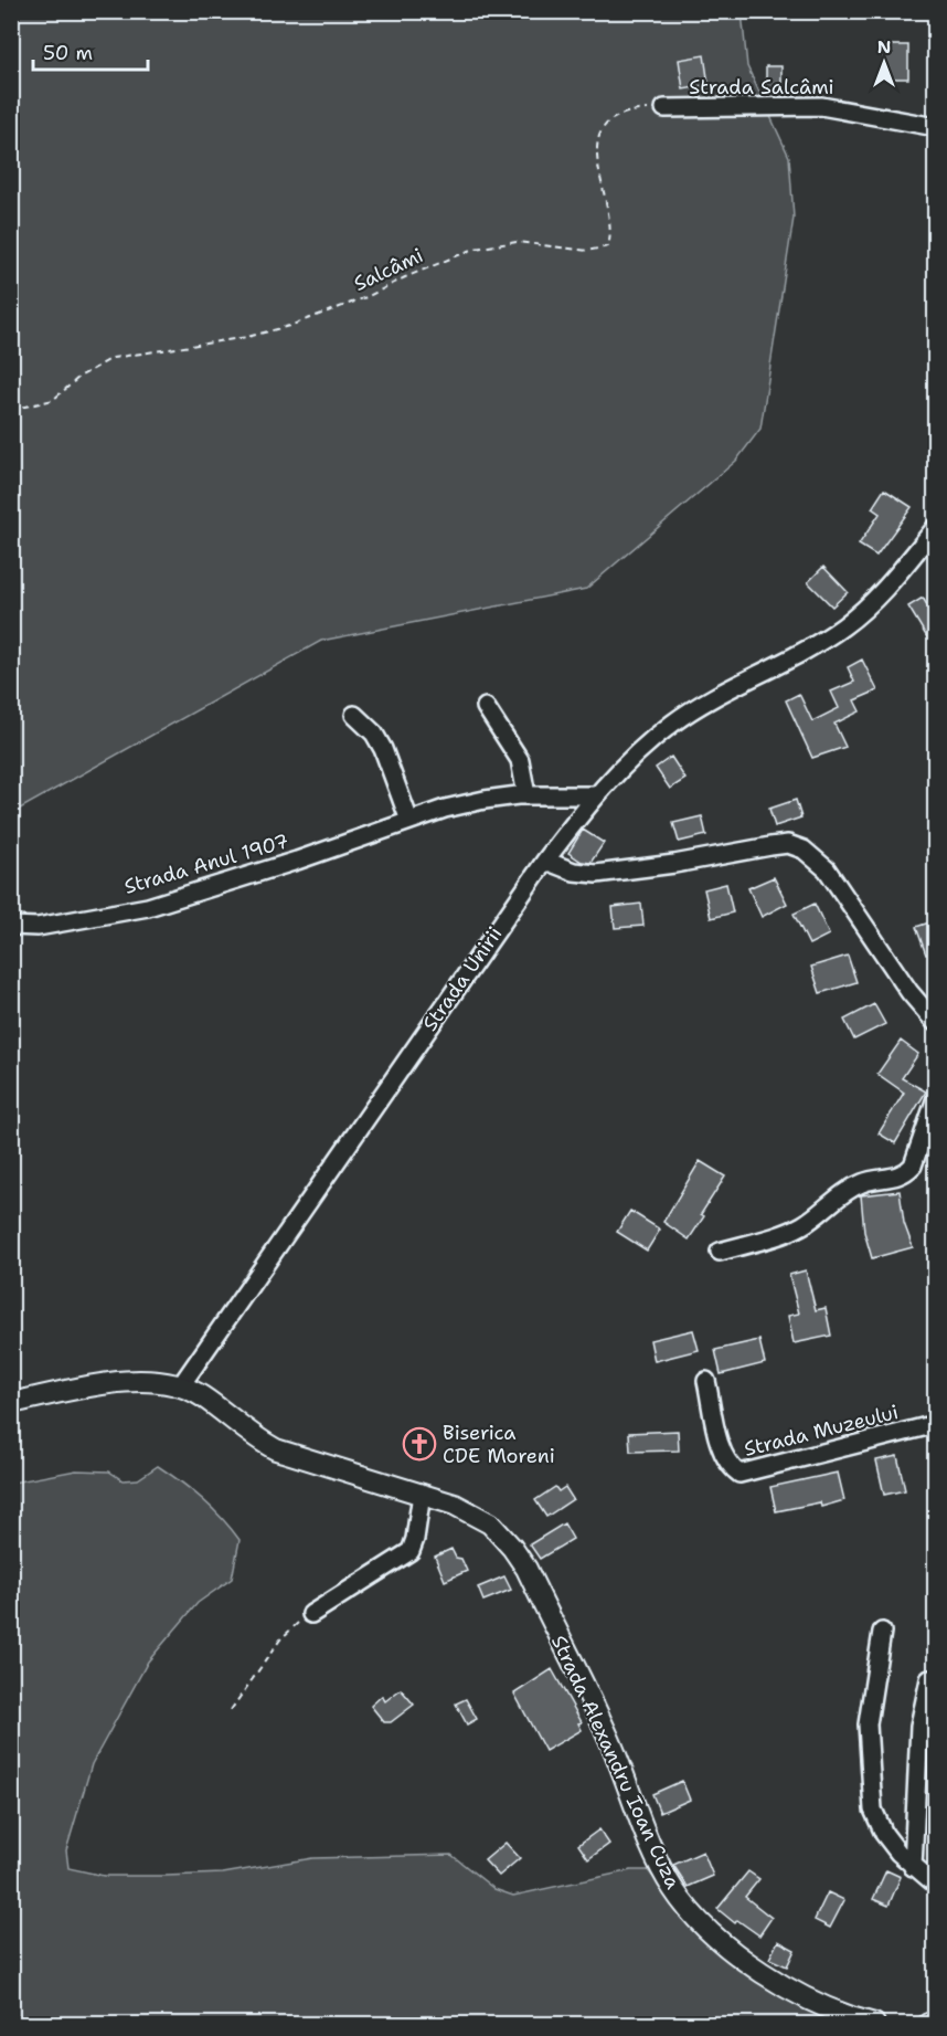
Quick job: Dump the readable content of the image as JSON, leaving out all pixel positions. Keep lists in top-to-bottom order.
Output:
{
  "streets": {
    "main road": ["Strada Alexandru Ioan Cuza"],
    "street": [
      "Strada Salcâmi",
      "Strada Anul 1907",
      "Strada Unirii",
      "Strada Muzeului"
    ],
    "path": ["Salcâmi"]
  },
  "crossings": [
    ["Strada Salcâmi", "Salcâmi"],
    ["Strada Anul 1907", "Strada Unirii"],
    ["Strada Unirii", "Strada Alexandru Ioan Cuza"]
  ],
  "places": {
    "church": ["Biserica CDE Moreni"]
  },
  "scale_bar": "50 m",
  "north": "top"
}
